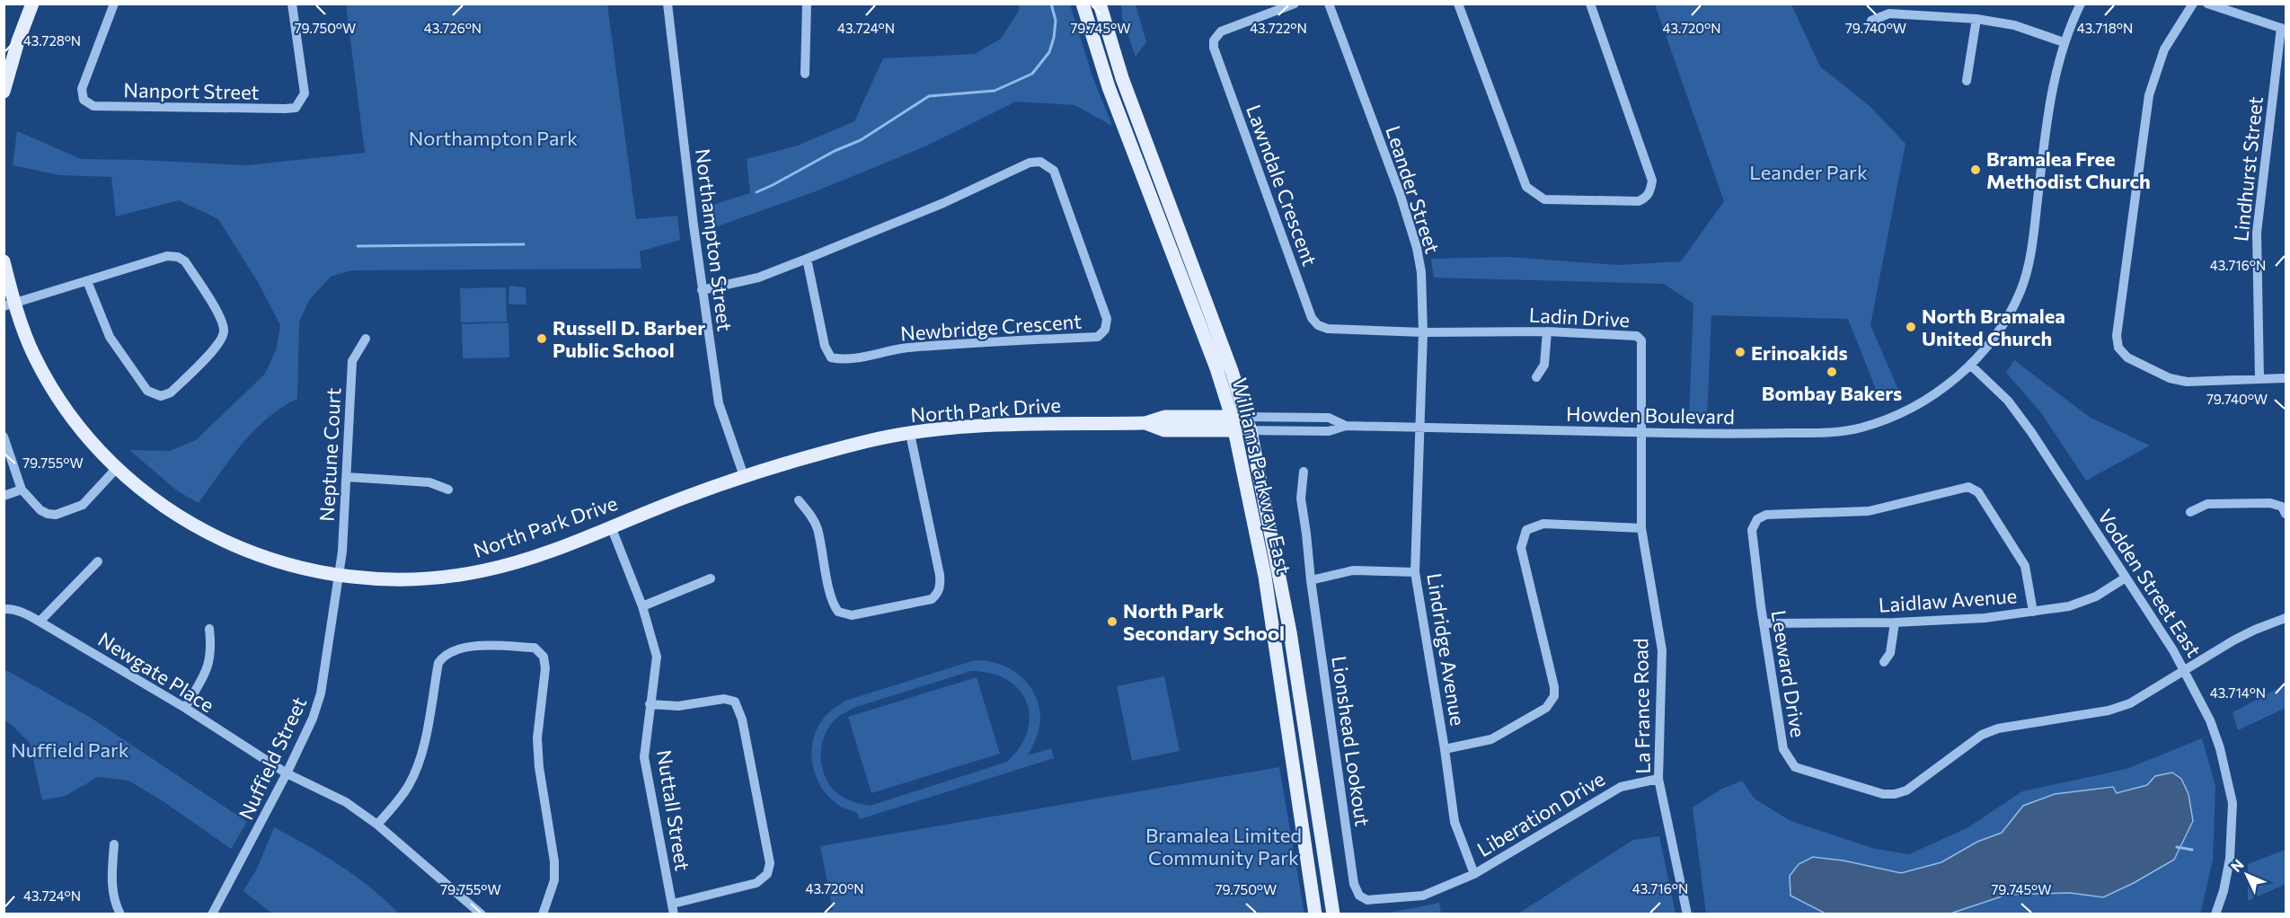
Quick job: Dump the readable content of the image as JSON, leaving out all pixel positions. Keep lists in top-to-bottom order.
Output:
{
  "streets": {
    "main road": ["North Park Drive", "Williams Parkway East"],
    "street": [
      "Nanport Street",
      "Lindhurst Street",
      "Lawndale Crescent",
      "Leander Street",
      "Northampton Street",
      "Ladin Drive",
      "Newbridge Crescent",
      "Howden Boulevard",
      "Neptune Court",
      "Vodden Street East",
      "Laidlaw Avenue",
      "Lindridge Avenue",
      "Newgate Place",
      "Leeward Drive",
      "La France Road",
      "Lionshead Lookout",
      "Nuffield Street",
      "Nuttall Street",
      "Liberation Drive"
    ]
  },
  "crossings": [
    ["Lawndale Crescent", "Leander Street"],
    ["Lawndale Crescent", "Ladin Drive"],
    ["Leander Street", "Ladin Drive"],
    ["Leander Street", "Howden Boulevard"],
    ["Leander Street", "Lindridge Avenue"],
    ["Northampton Street", "Newbridge Crescent"],
    ["Northampton Street", "North Park Drive"],
    ["Ladin Drive", "Howden Boulevard"],
    ["Ladin Drive", "La France Road"],
    ["North Park Drive", "Howden Boulevard"],
    ["North Park Drive", "Neptune Court"],
    ["North Park Drive", "Williams Parkway East"],
    ["North Park Drive", "Nuffield Street"],
    ["North Park Drive", "Nuttall Street"],
    ["Howden Boulevard", "Williams Parkway East"],
    ["Howden Boulevard", "Vodden Street East"],
    ["Howden Boulevard", "Lindridge Avenue"],
    ["Howden Boulevard", "La France Road"],
    ["Neptune Court", "Nuffield Street"],
    ["Vodden Street East", "Laidlaw Avenue"],
    ["Vodden Street East", "Leeward Drive"],
    ["Laidlaw Avenue", "Leeward Drive"],
    ["Lindridge Avenue", "Lionshead Lookout"],
    ["Lindridge Avenue", "Liberation Drive"],
    ["Newgate Place", "Nuffield Street"],
    ["La France Road", "Liberation Drive"],
    ["Lionshead Lookout", "Liberation Drive"]
  ],
  "parks": [
    "Northampton Park",
    "Leander Park",
    "Nuffield Park",
    "Bramalea Limited Community Park"
  ],
  "places": [
    "Bramalea Free Methodist Church",
    "North Bramalea United Church",
    "Russell D. Barber Public School",
    "Erinoakids",
    "Bombay Bakers",
    "North Park Secondary School"
  ],
  "north": "top left",
  "coordinates": [
    "79.750°W",
    "79.745°W",
    "79.740°W",
    "43.726°N",
    "43.724°N",
    "43.722°N",
    "43.720°N",
    "43.718°N",
    "43.728°N",
    "43.716°N",
    "79.755°W",
    "43.714°N"
  ]
}
